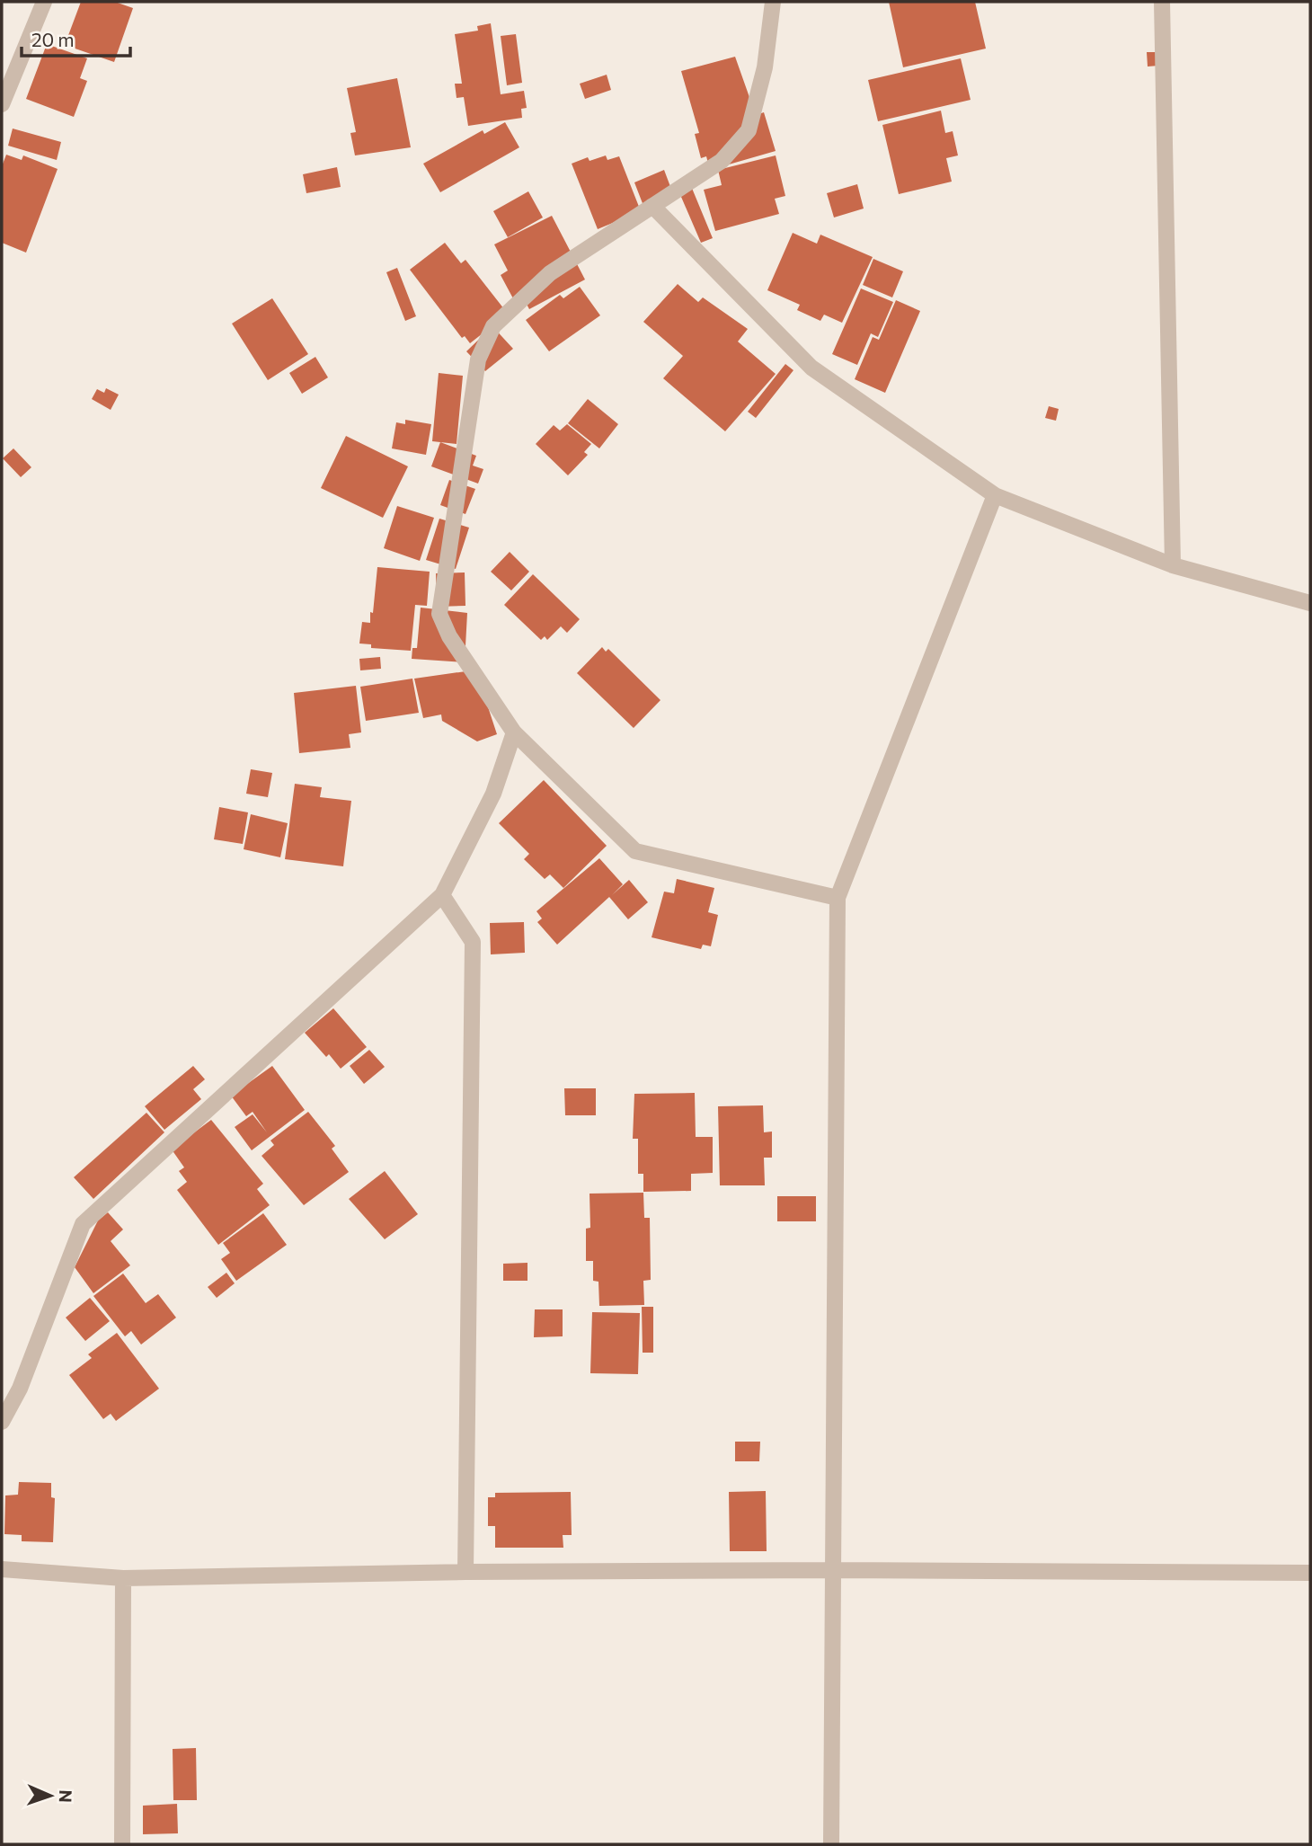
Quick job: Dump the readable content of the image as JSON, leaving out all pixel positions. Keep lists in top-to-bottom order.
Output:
{
  "scale_bar": "20 m",
  "north": "right"
}
